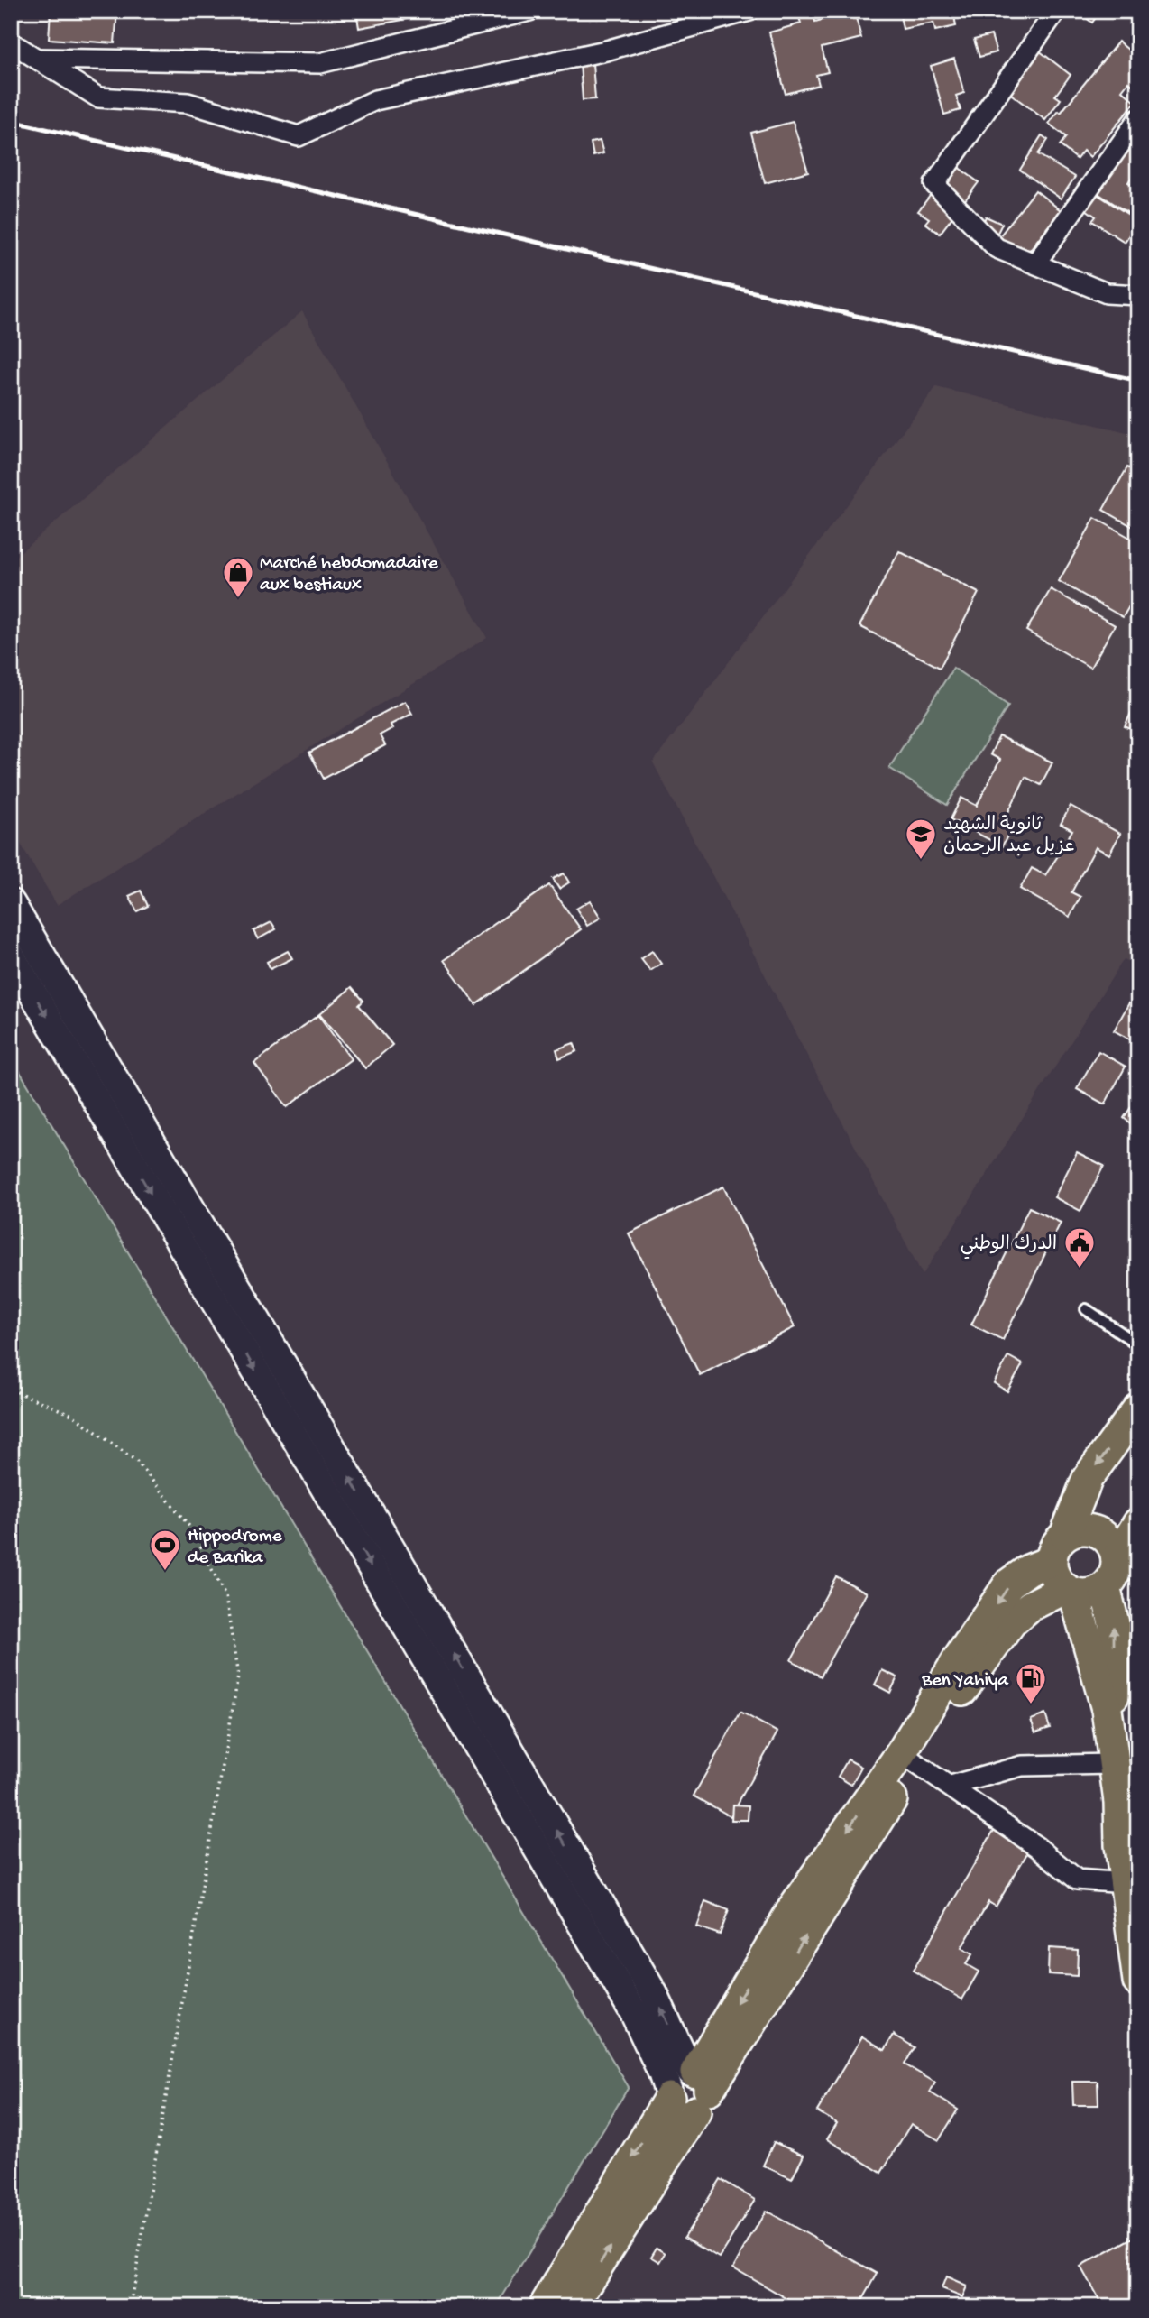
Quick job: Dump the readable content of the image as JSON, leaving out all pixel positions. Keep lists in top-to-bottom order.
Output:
{
  "places": {
    "shop": ["Marché hebdomadaire aux bestiaux"],
    "school or university": ["ثانوية الشهيد عزيل عبد الرحمان"],
    "public building": ["الدرك الوطني"],
    "sports": ["Hippodrome de Barika"],
    "fuel station": ["Ben Yahiya"]
  }
}
